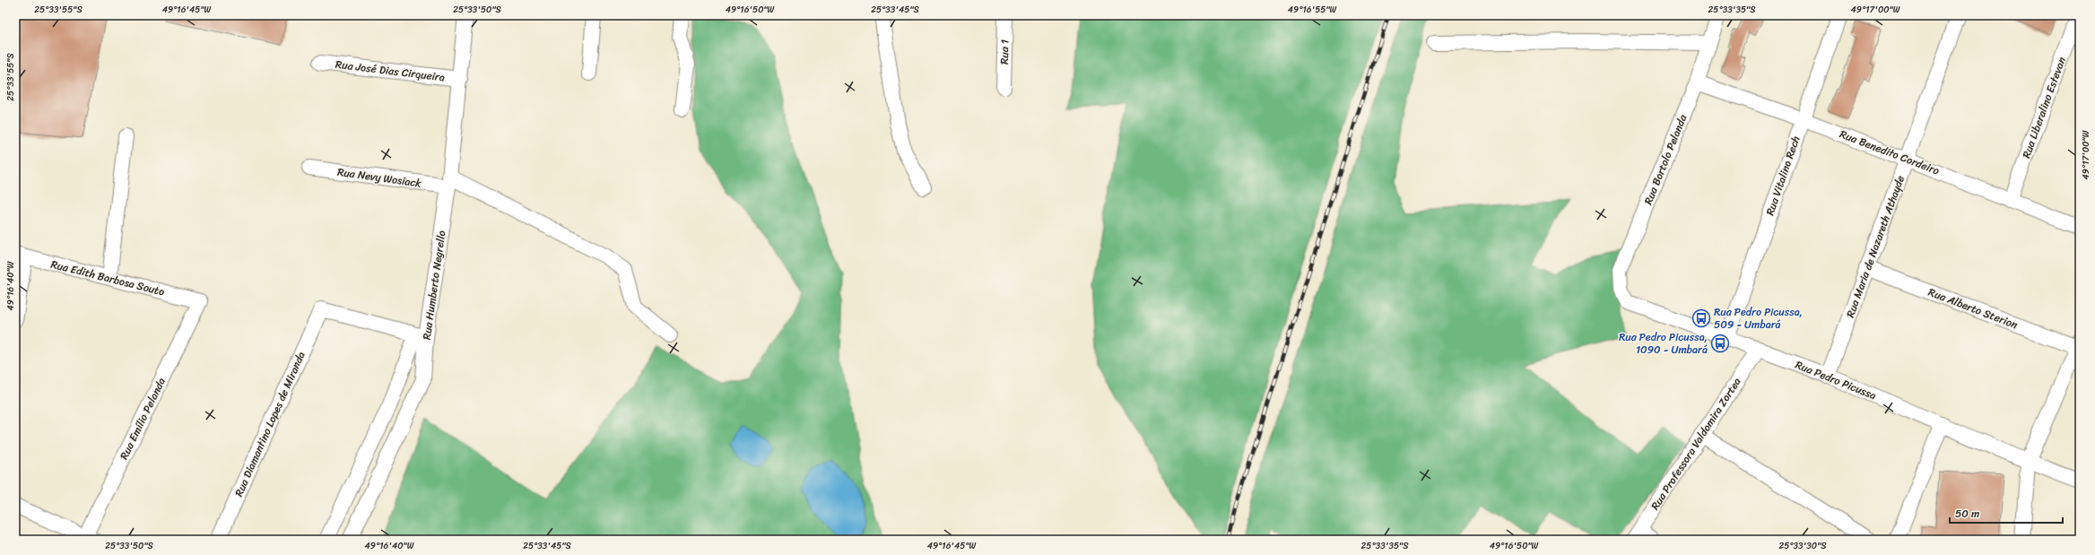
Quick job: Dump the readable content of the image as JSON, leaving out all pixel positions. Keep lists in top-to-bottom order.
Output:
{
  "streets": {
    "street": [
      "Rua 1",
      "Rua José Dias Cirqueira",
      "Rua Liberalino Estevan",
      "Rua Benedito Cordeiro",
      "Rua Bortolo Pelanda",
      "Rua Vitalino Rech",
      "Rua Nevy Wosiack",
      "Rua Maria de Nazareth Athayde",
      "Rua Edith Barbosa Souto",
      "Rua Humberto Negrello",
      "Rua Alberto Sterion",
      "Rua Pedro Picussa",
      "Rua Emílio Pelanda",
      "Rua Diamantino Lopes de Miranda",
      "Rua Professora Valdomira Zortea"
    ]
  },
  "crossings": [
    ["Rua José Dias Cirqueira", "Rua Humberto Negrello"],
    ["Rua Liberalino Estevan", "Rua Benedito Cordeiro"],
    ["Rua Benedito Cordeiro", "Rua Bortolo Pelanda"],
    ["Rua Benedito Cordeiro", "Rua Vitalino Rech"],
    ["Rua Benedito Cordeiro", "Rua Maria de Nazareth Athayde"],
    ["Rua Bortolo Pelanda", "Rua Pedro Picussa"],
    ["Rua Vitalino Rech", "Rua Pedro Picussa"],
    ["Rua Nevy Wosiack", "Rua Humberto Negrello"],
    ["Rua Maria de Nazareth Athayde", "Rua Alberto Sterion"],
    ["Rua Maria de Nazareth Athayde", "Rua Pedro Picussa"],
    ["Rua Edith Barbosa Souto", "Rua Emílio Pelanda"],
    ["Rua Humberto Negrello", "Rua Diamantino Lopes de Miranda"],
    ["Rua Pedro Picussa", "Rua Professora Valdomira Zortea"]
  ],
  "places": {
    "bus stop": ["Rua Pedro Picussa, 509 - Umbará", "Rua Pedro Picussa, 1090 - Umbará"]
  },
  "scale_bar": "50 m",
  "coordinates": [
    "25°33'55\"S",
    "49°16'45\"W",
    "25°33'50\"S",
    "49°16'50\"W",
    "25°33'45\"S",
    "49°16'55\"W",
    "25°33'35\"S",
    "49°17'00\"W",
    "49°16'40\"W",
    "25°33'30\"S"
  ]
}
